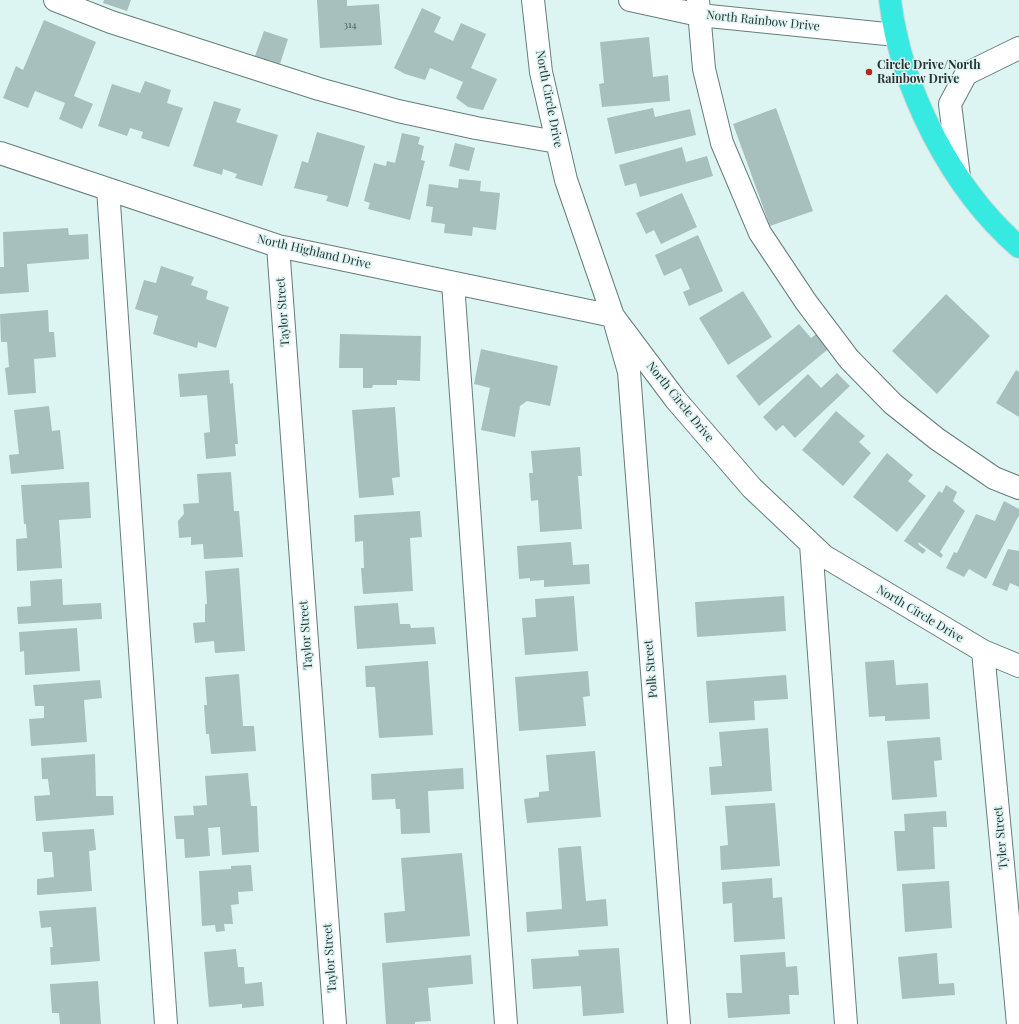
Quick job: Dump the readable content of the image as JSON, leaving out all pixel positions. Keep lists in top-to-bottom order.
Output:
{
  "streets": {
    "street": [
      "North Rainbow Drive",
      "North Circle Drive",
      "North Highland Drive",
      "Taylor Street",
      "Polk Street",
      "Tyler Street"
    ]
  },
  "crossings": [
    ["North Circle Drive", "North Highland Drive"],
    ["North Circle Drive", "Polk Street"],
    ["North Circle Drive", "Tyler Street"],
    ["North Highland Drive", "Taylor Street"],
    ["North Highland Drive", "Polk Street"]
  ],
  "places": ["Circle Drive/North Rainbow Drive"],
  "house_numbers": ["314"]
}
